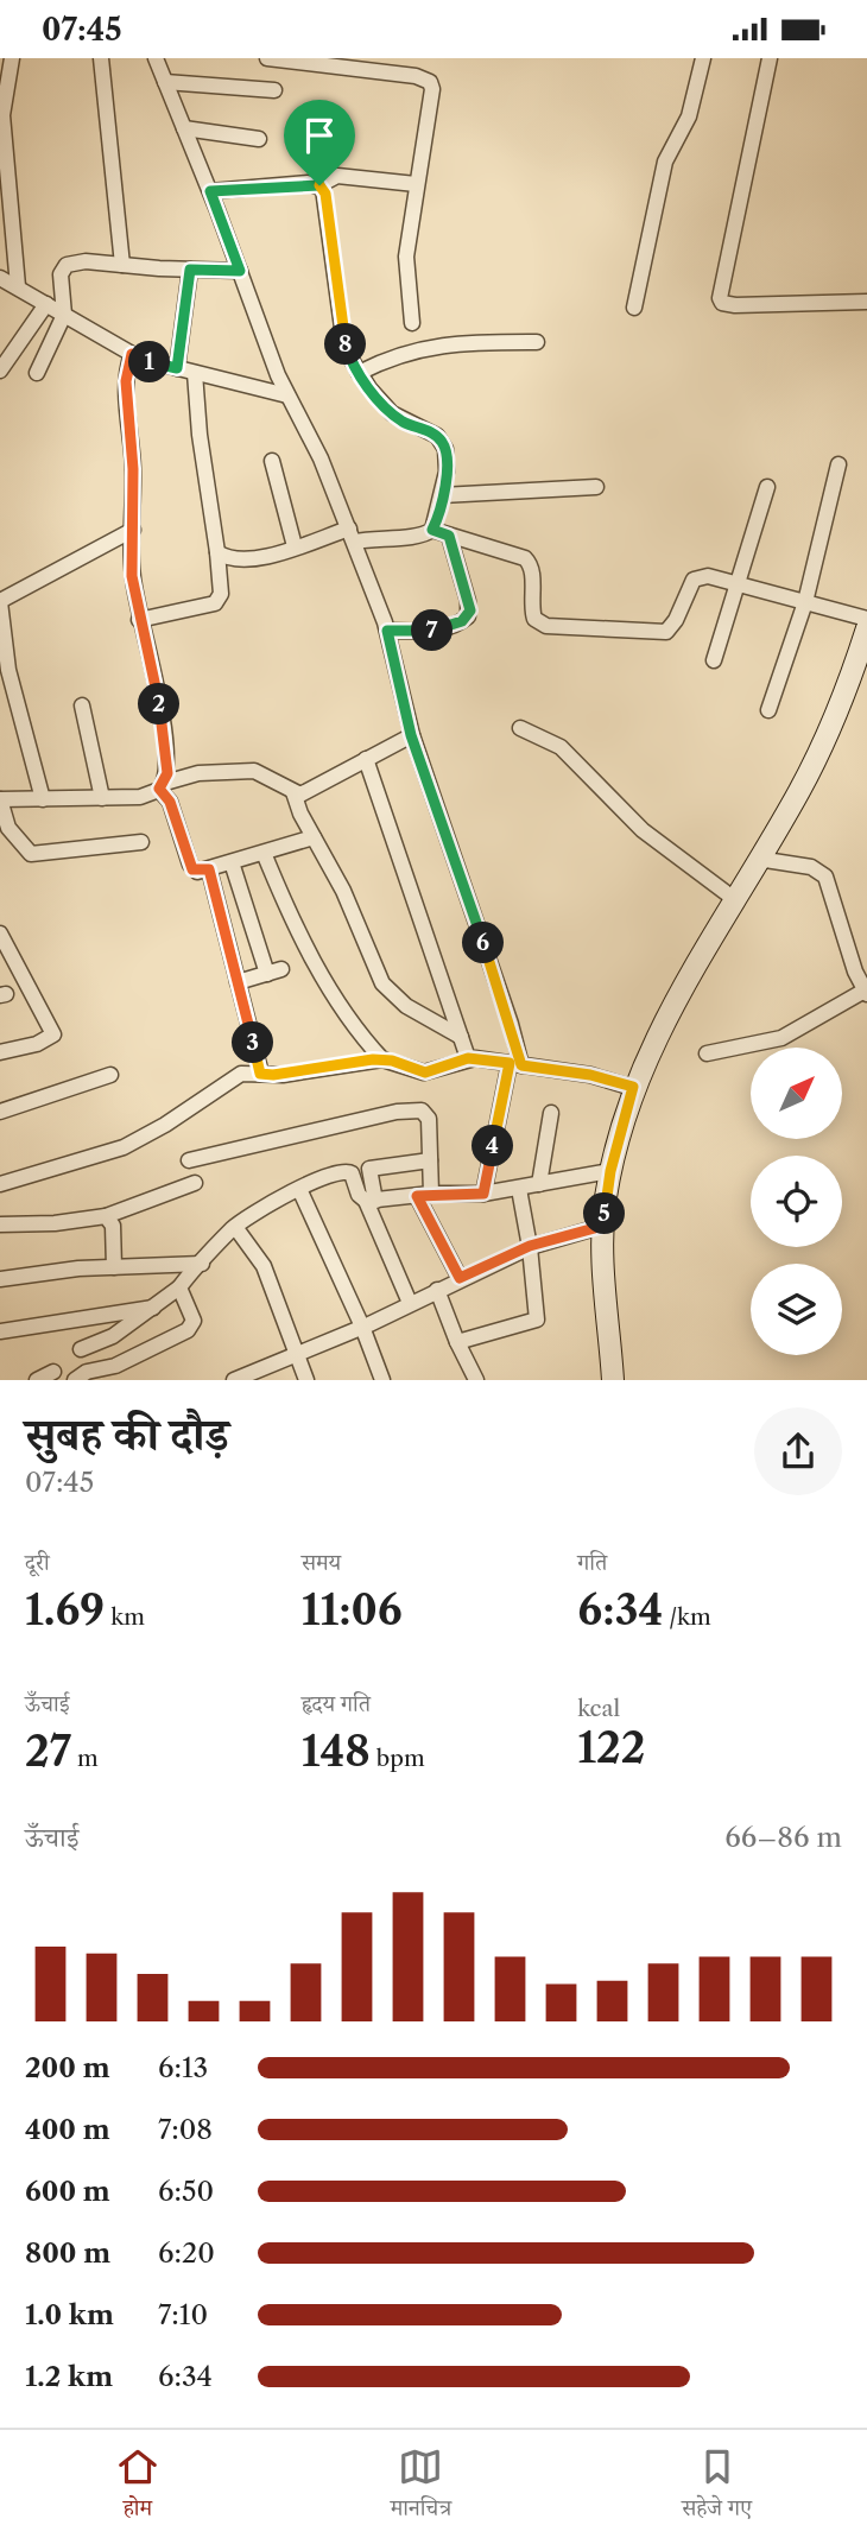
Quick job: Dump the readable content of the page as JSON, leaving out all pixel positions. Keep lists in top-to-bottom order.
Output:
{
  "north": "top right",
  "page": {
    "status": "07:45",
    "pins": [
      "8",
      "1",
      "7",
      "2",
      "6",
      "3",
      "4",
      "5"
    ],
    "heading": ["सुबह की दौड़", "07:45"],
    "stats": [
      ["दूरी", "1.69 km"],
      ["समय", "11:06"],
      ["गति", "6:34 /km"],
      ["ऊँचाई", "27 m"],
      ["हृदय गति", "148 bpm"],
      ["kcal", "122"]
    ],
    "chart": ["ऊँचाई", "66–86 m"],
    "list": [
      {
        "name": "200 m",
        "note": "6:13"
      },
      {
        "name": "400 m",
        "note": "7:08"
      },
      {
        "name": "600 m",
        "note": "6:50"
      },
      {
        "name": "800 m",
        "note": "6:20"
      },
      {
        "name": "1.0 km",
        "note": "7:10"
      },
      {
        "name": "1.2 km",
        "note": "6:34"
      }
    ],
    "tabs": ["होम", "मानचित्र", "सहेजे गए"]
  }
}
